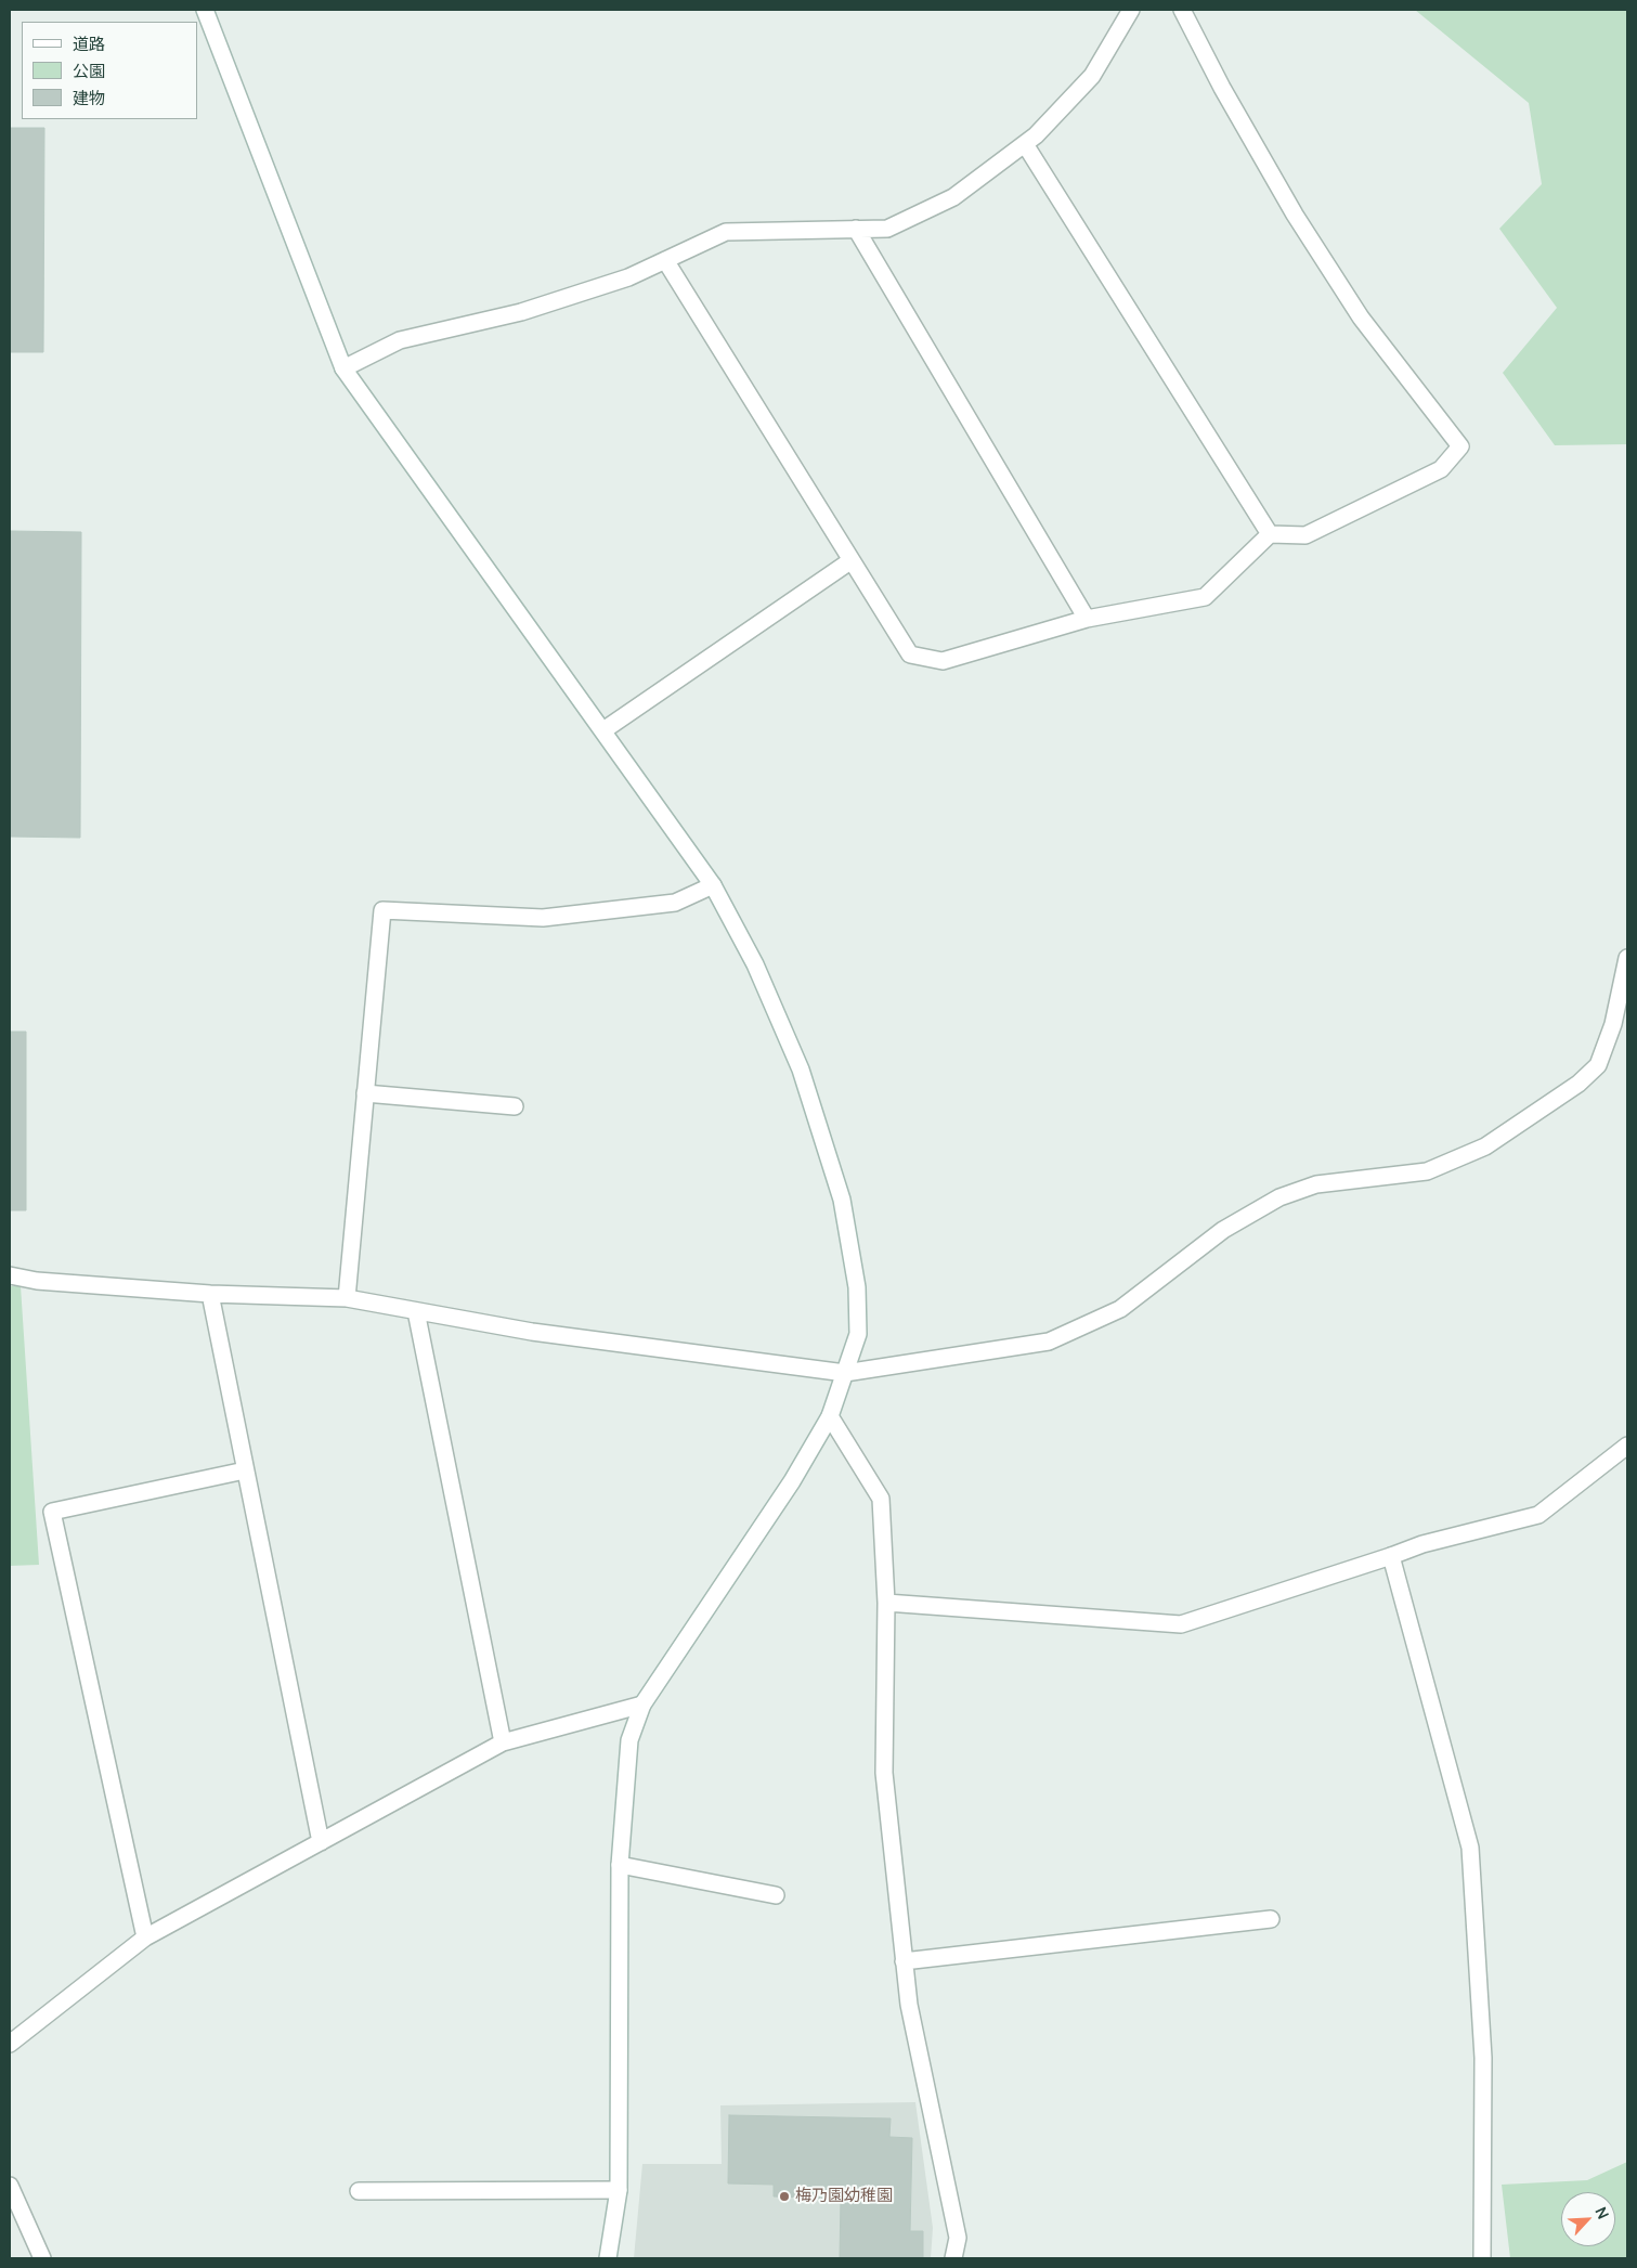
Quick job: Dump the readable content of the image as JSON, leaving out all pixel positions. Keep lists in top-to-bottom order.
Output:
{
  "places": ["梅乃園幼稚園"],
  "legend": ["道路", "公園", "建物"],
  "north": "top right"
}
